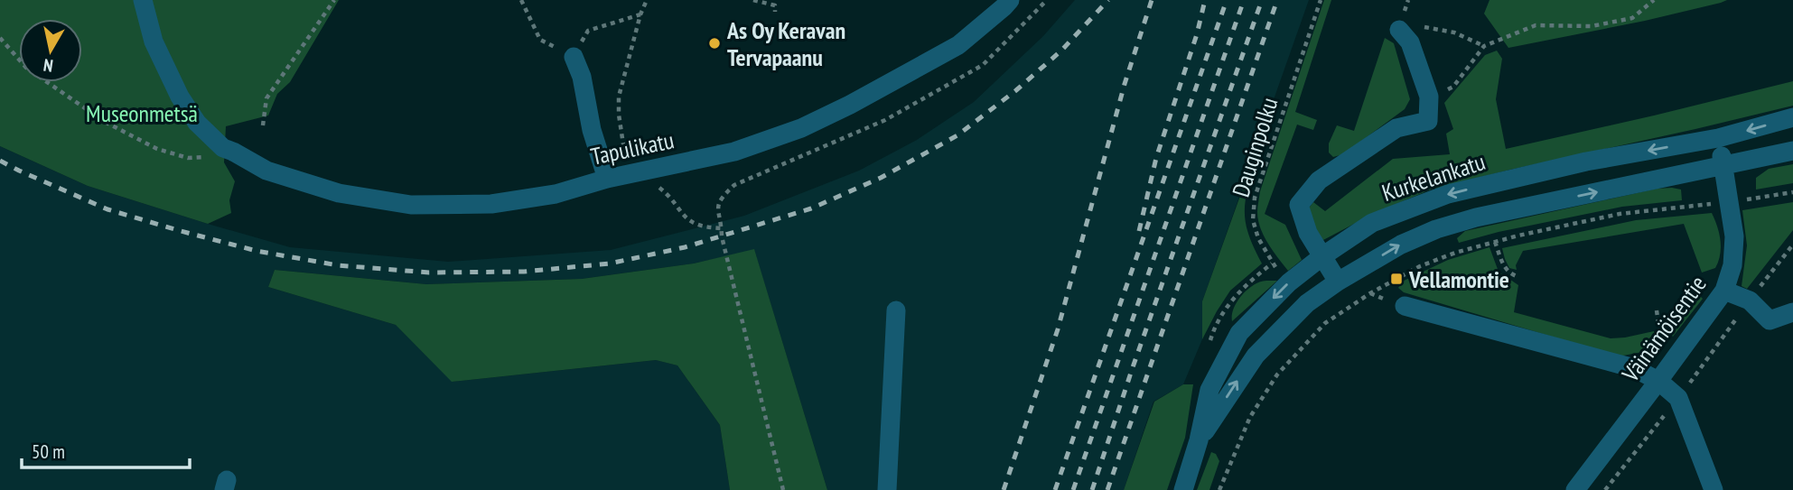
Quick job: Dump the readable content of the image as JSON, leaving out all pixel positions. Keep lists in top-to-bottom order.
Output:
{
  "streets": {
    "street": ["Tapulikatu", "Kurkelankatu", "Väinämöisentie"],
    "path": ["Dauginpolku"]
  },
  "crossings": [
    ["Dauginpolku", "Kurkelankatu"],
    ["Kurkelankatu", "Väinämöisentie"]
  ],
  "parks": ["Museonmetsä"],
  "places": {
    "other": ["As Oy Keravan Tervapaanu"],
    "transit": ["Vellamontie"]
  },
  "scale_bar": "50 m",
  "north": "bottom"
}
